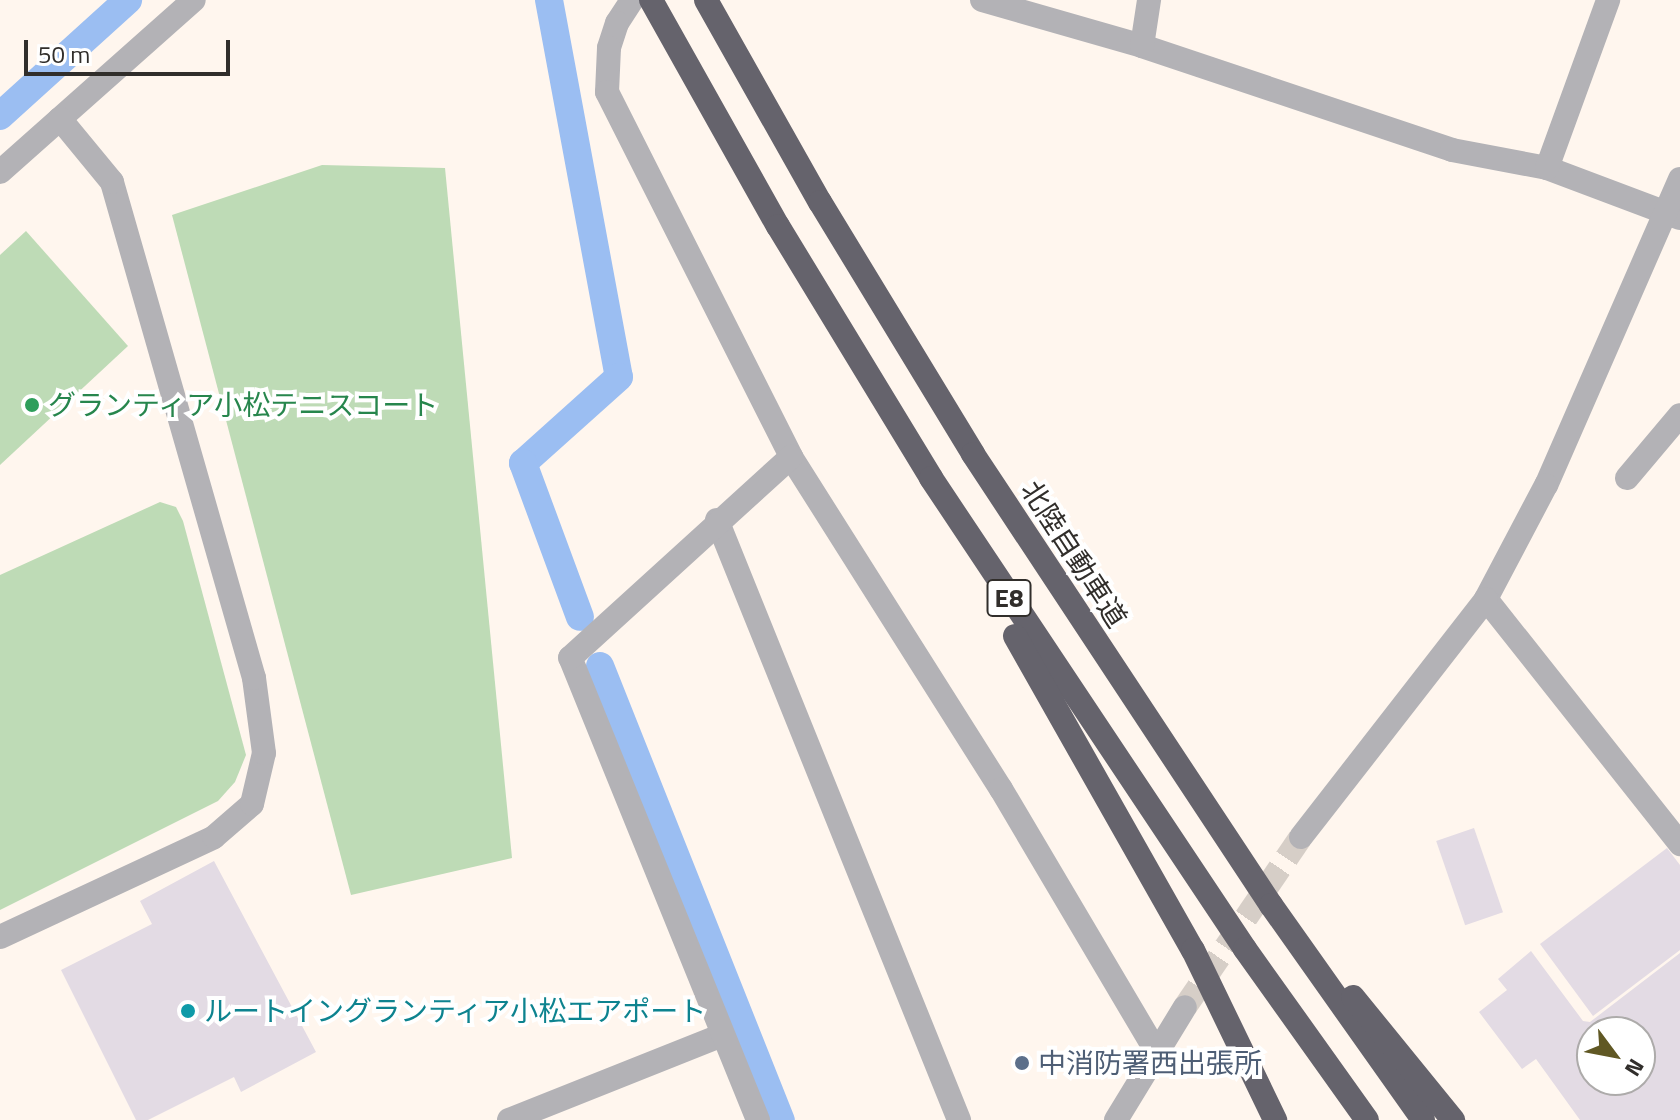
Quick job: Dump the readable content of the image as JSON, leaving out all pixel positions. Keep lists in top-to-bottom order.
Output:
{
  "streets": {
    "highway": ["北陸自動車道", "E8"]
  },
  "places": ["グランティア小松テニスコート", "ルートイングランティア小松エアポート", "中消防署西出張所"],
  "scale_bar": "50 m",
  "north": "bottom right"
}
